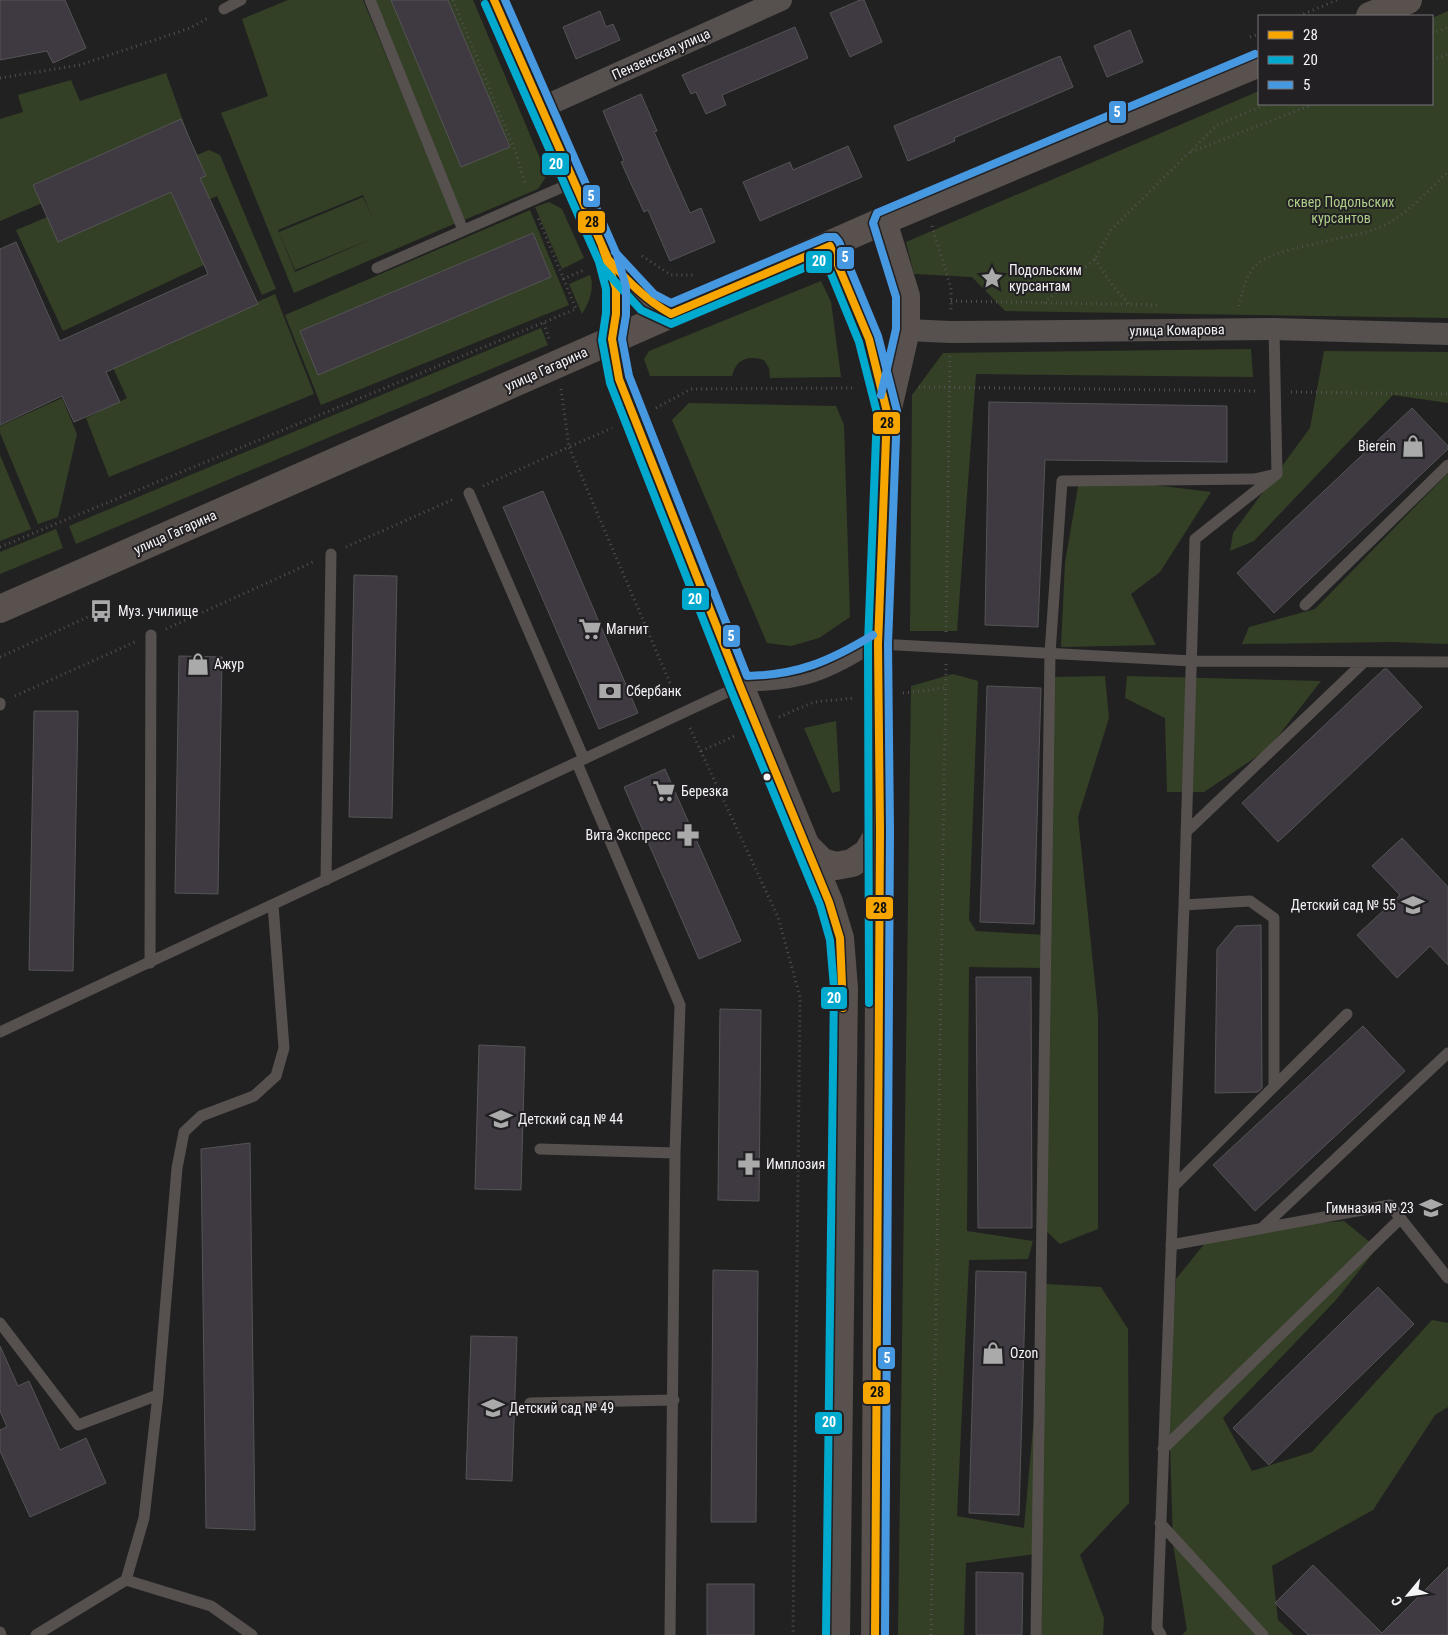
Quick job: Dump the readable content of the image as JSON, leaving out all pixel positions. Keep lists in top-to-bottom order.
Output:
{
  "streets": {
    "main road": ["улица Гагарина"],
    "street": ["Пензенская улица", "улица Комарова"]
  },
  "parks": ["сквер Подольских курсантов"],
  "places": {
    "place": ["Подольским курсантам"],
    "shop": ["Bierein", "Ажур", "Ozon"],
    "bus stop": ["Муз. училище"],
    "supermarket": ["Магнит", "Березка"],
    "bank": ["Сбербанк"],
    "pharmacy": ["Вита Экспресс", "Имплозия"],
    "school or university": [
      "Детский сад № 55",
      "Детский сад № 44",
      "Гимназия № 23",
      "Детский сад № 49"
    ]
  },
  "lines": ["transit line 28", "transit line 5", "transit line 20"],
  "legend": ["28", "20", "5"],
  "north": "bottom left"
}
